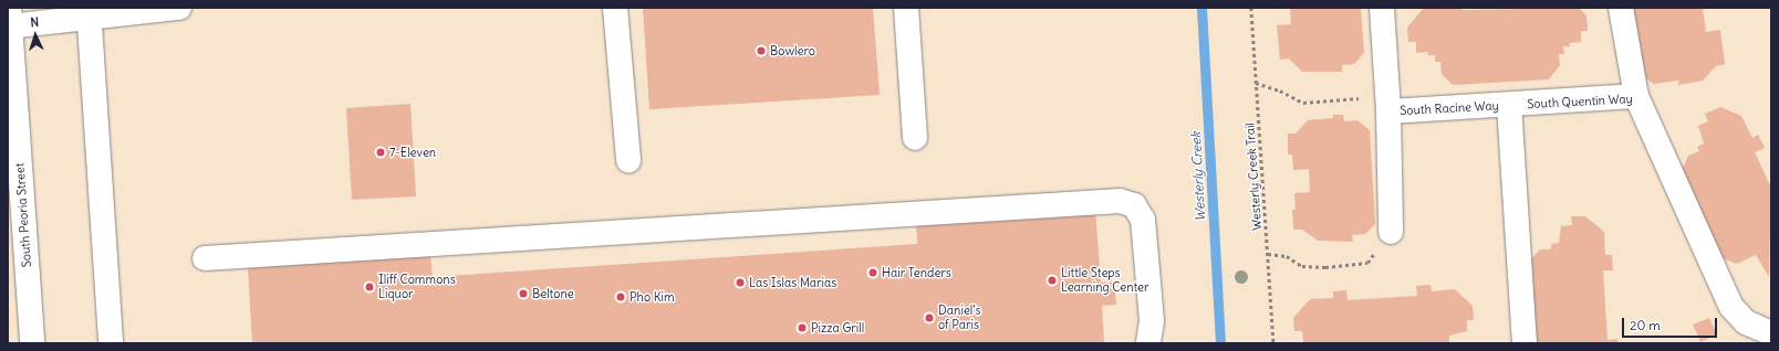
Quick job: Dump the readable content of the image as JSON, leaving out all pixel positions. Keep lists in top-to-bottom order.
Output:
{
  "streets": {
    "main road": ["South Quentin Way", "South Racine Way", "South Peoria Street"],
    "path": ["Westerly Creek Trail"]
  },
  "crossings": [
    ["South Quentin Way", "South Racine Way"]
  ],
  "water": ["Westerly Creek"],
  "places": [
    "Bowlero",
    "7-Eleven",
    "Hair Tenders",
    "Little Steps Learning Center",
    "Las Islas Marias",
    "Iliff Commons Liquor",
    "Beltone",
    "Pho Kim",
    "Daniel’s of Paris",
    "Pizza Grill"
  ],
  "scale_bar": "20 m",
  "north": "top"
}
